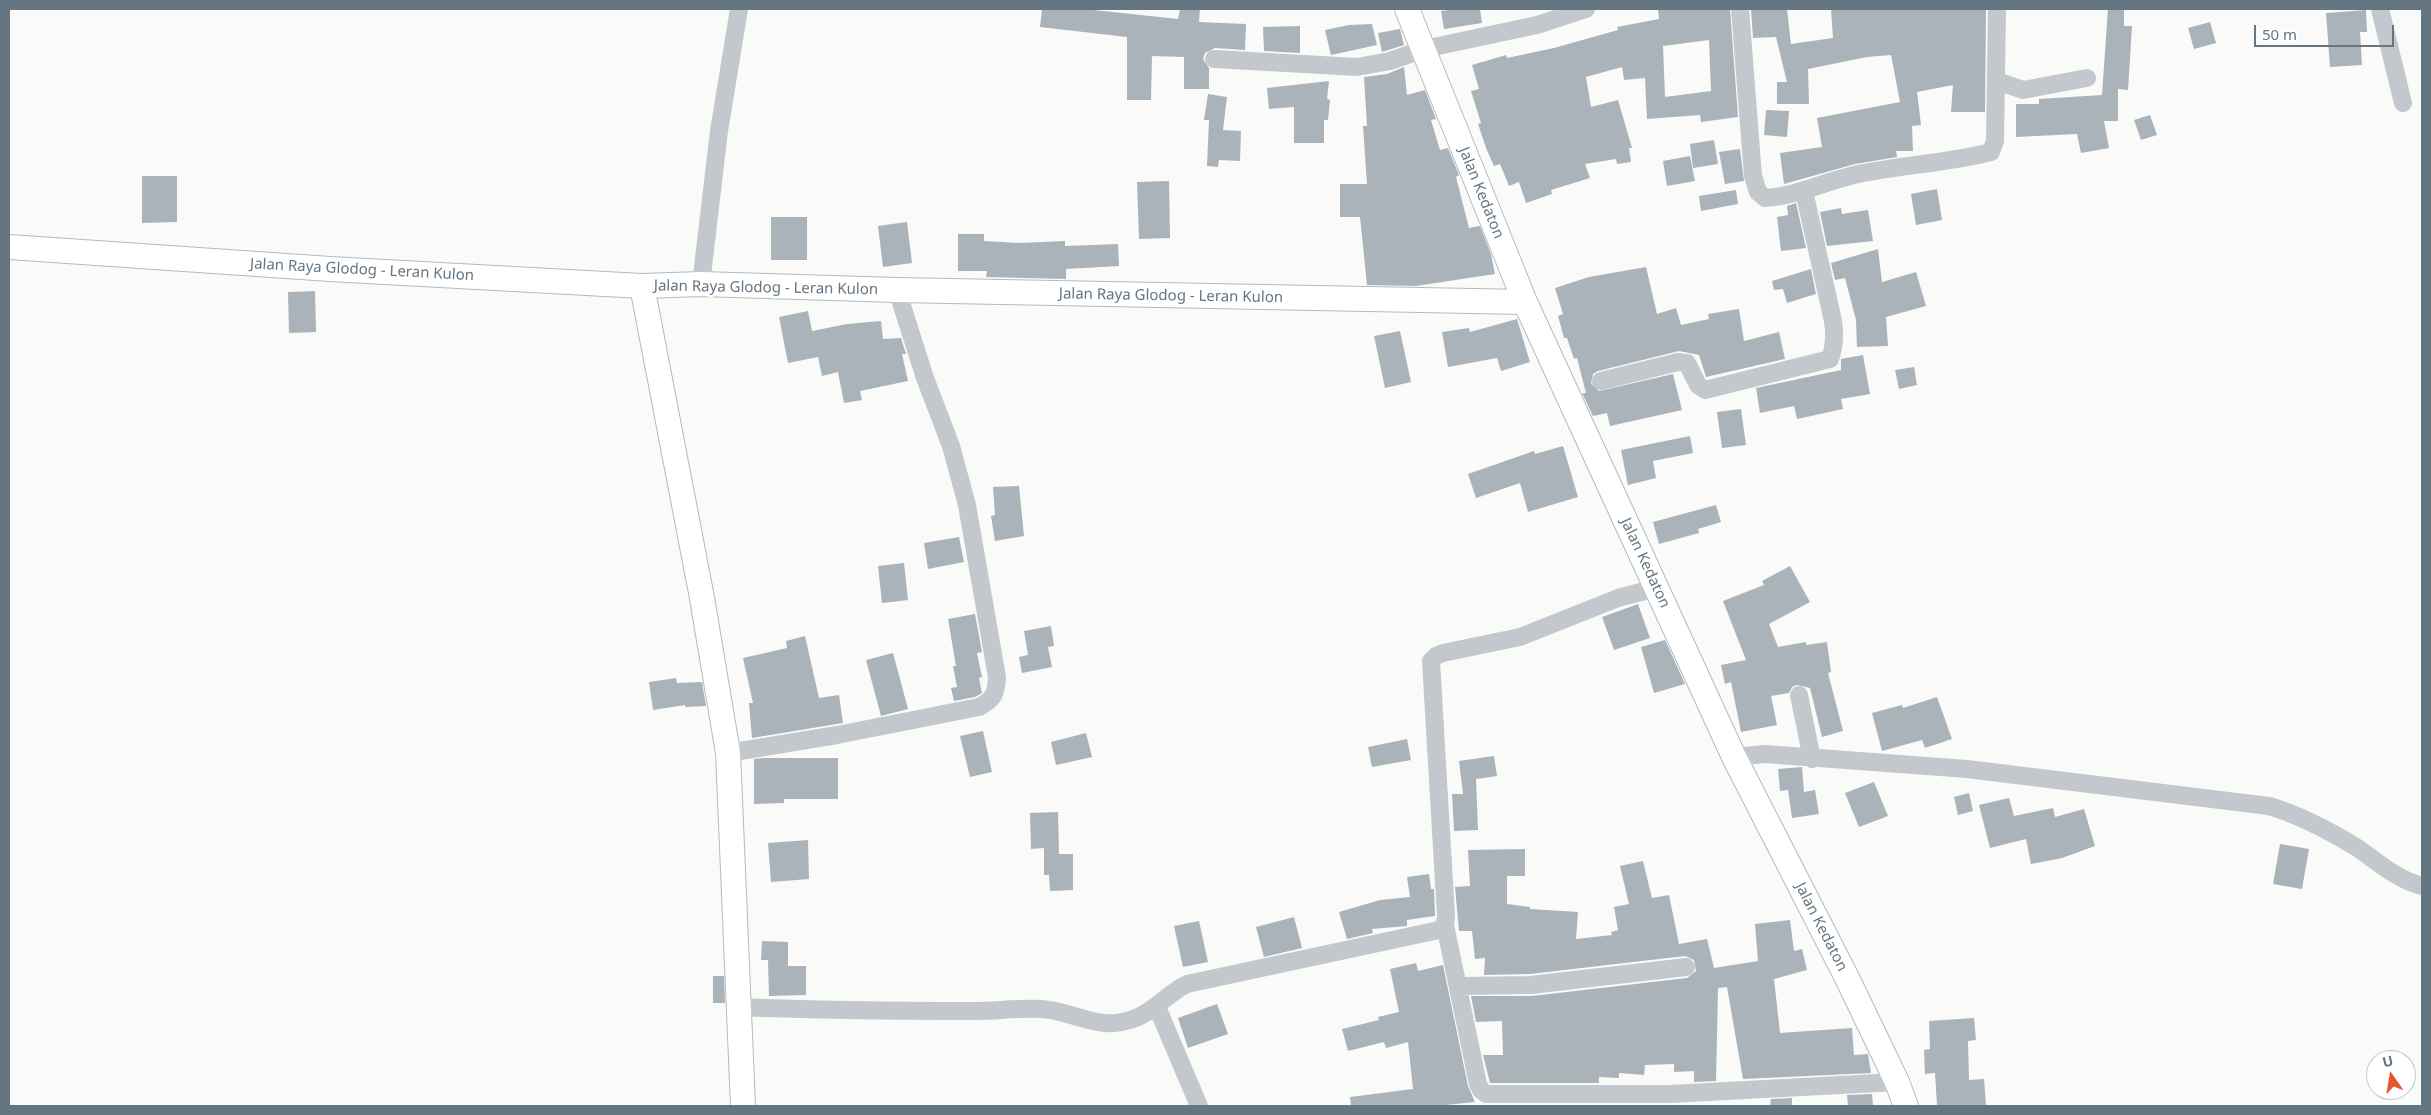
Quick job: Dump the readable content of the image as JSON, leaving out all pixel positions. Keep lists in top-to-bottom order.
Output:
{
  "streets": {
    "street": ["Jalan Kedaton", "Jalan Raya Glodog - Leran Kulon"]
  },
  "crossings": [
    ["Jalan Kedaton", "Jalan Raya Glodog - Leran Kulon"]
  ],
  "scale_bar": "50 m",
  "north": "top"
}
